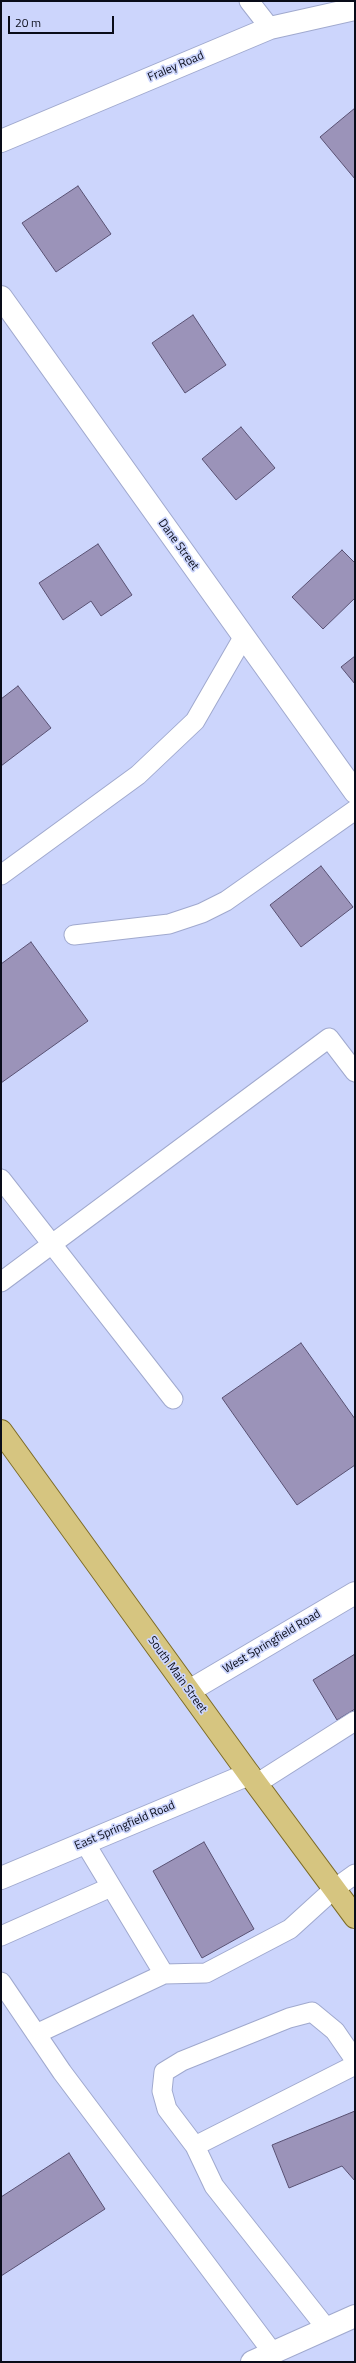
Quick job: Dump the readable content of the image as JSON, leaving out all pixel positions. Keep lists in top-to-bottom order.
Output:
{
  "streets": {
    "main road": ["South Main Street"],
    "street": [
      "Fraley Road",
      "Dane Street",
      "West Springfield Road",
      "East Springfield Road"
    ]
  },
  "crossings": [
    ["West Springfield Road", "South Main Street"],
    ["South Main Street", "East Springfield Road"]
  ],
  "scale_bar": "20 m"
}
